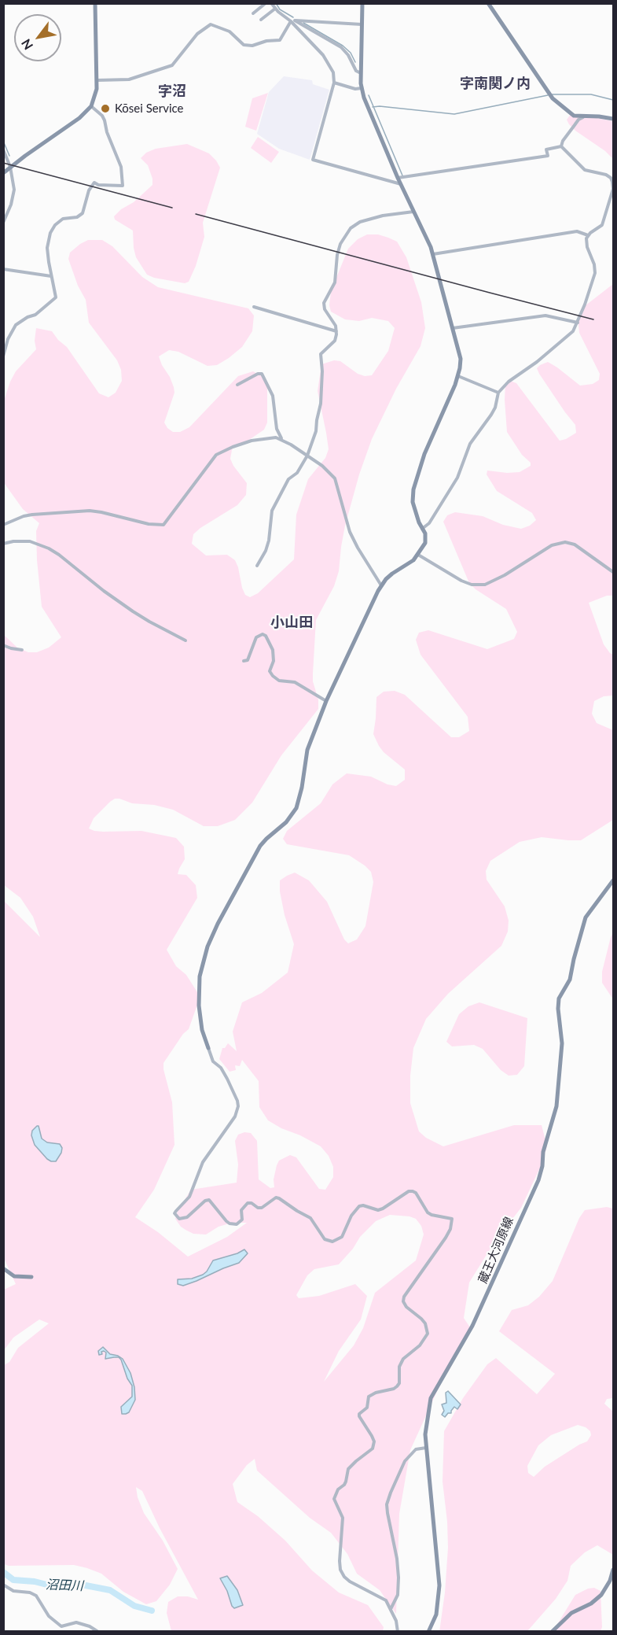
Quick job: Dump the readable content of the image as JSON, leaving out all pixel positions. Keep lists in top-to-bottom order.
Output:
{
  "streets": {
    "street": ["蔵王大河原線"]
  },
  "districts": ["字南関ノ内", "字沼", "小山田"],
  "water": ["沼田川"],
  "places": ["Kōsei Service"],
  "north": "bottom left"
}
